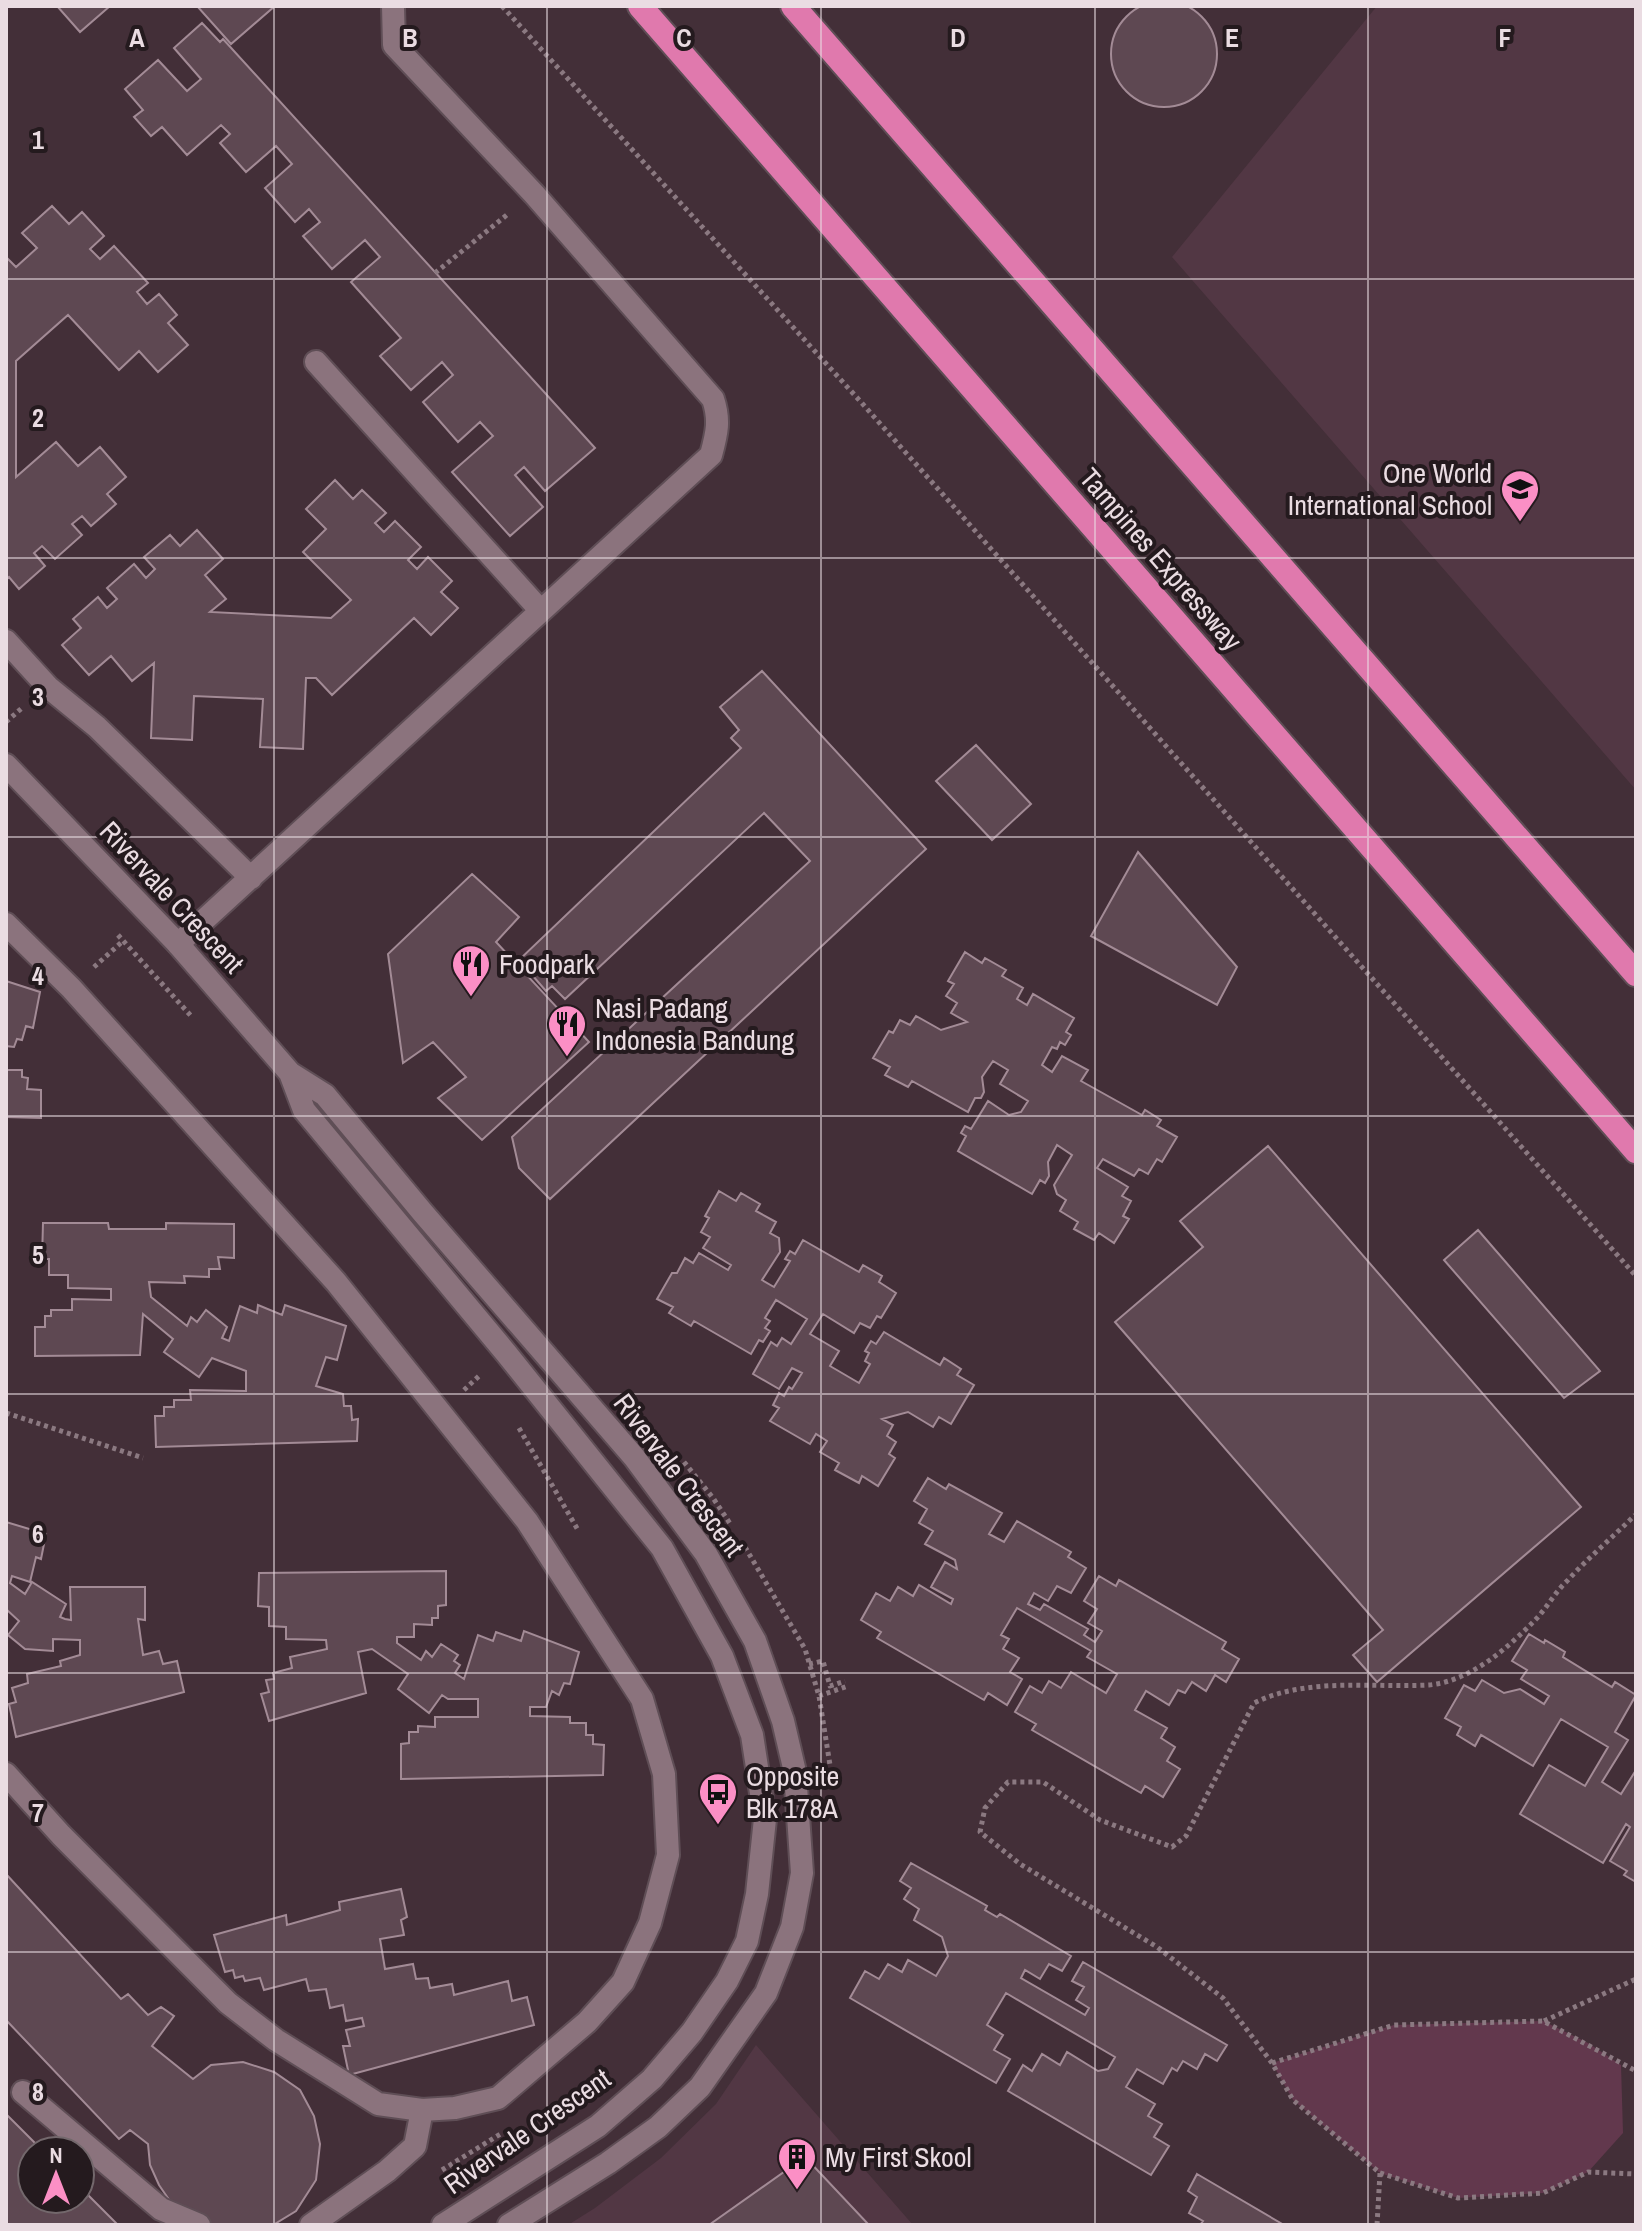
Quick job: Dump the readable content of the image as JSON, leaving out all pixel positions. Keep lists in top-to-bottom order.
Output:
{
  "streets": {
    "highway": ["Tampines Expressway"],
    "street": ["Rivervale Crescent"]
  },
  "places": {
    "school or university": ["One World International School"],
    "restaurant": ["Foodpark", "Nasi Padang Indonesia Bandung"],
    "bus stop": ["Opposite Blk 178A"],
    "building": ["My First Skool"]
  },
  "north": "top",
  "grid": {
    "columns": [
      "A",
      "B",
      "C",
      "D",
      "E",
      "F"
    ],
    "rows": [
      "1",
      "2",
      "3",
      "4",
      "5",
      "6",
      "7",
      "8"
    ]
  }
}
